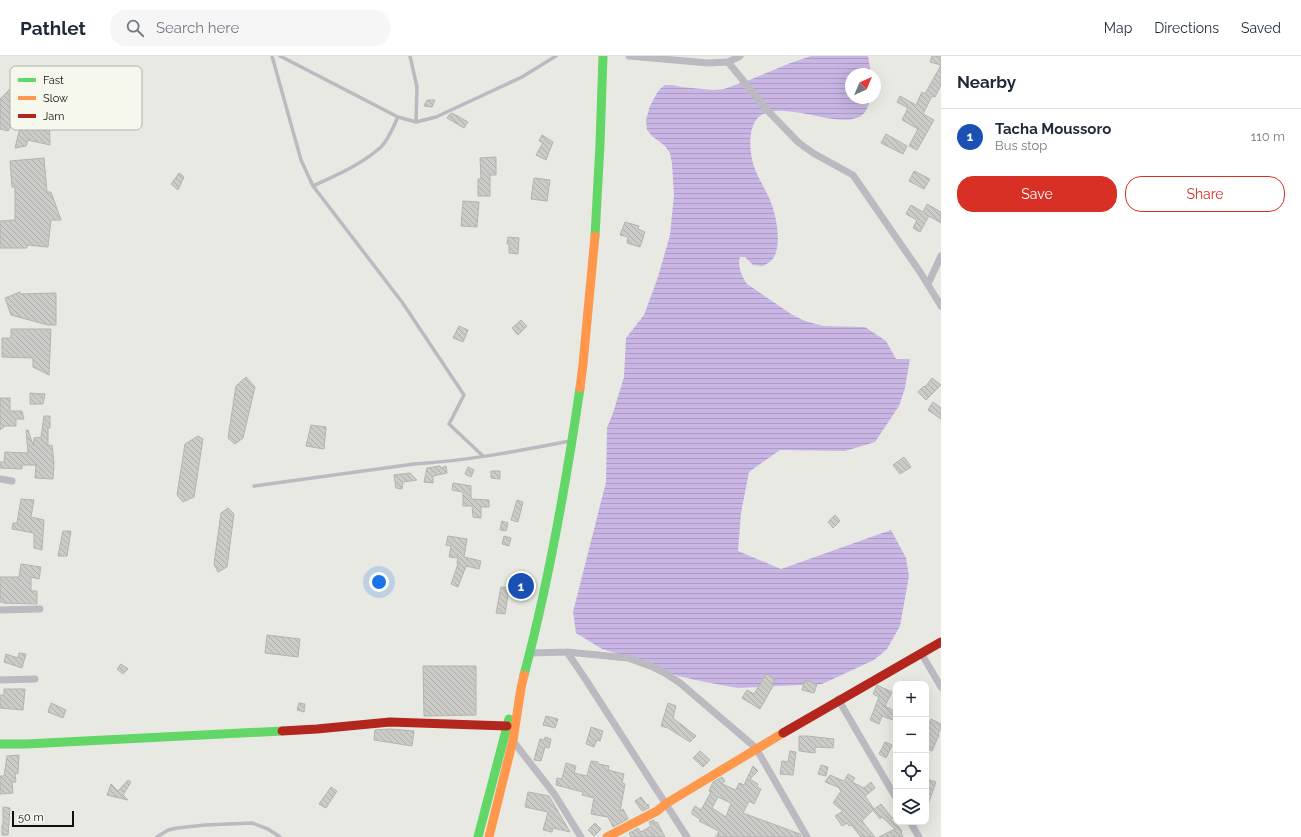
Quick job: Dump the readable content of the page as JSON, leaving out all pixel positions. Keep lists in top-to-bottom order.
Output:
{
  "legend": ["Fast", "Slow", "Jam"],
  "scale_bar": "50 m",
  "north": "top right",
  "page": {
    "header": "Pathlet",
    "search": "Search here",
    "nav": ["Map", "Directions", "Saved"],
    "heading": "Nearby",
    "list": [
      {
        "mark": "1",
        "name": "Tacha Moussoro",
        "note": "Bus stop",
        "value": "110 m"
      }
    ],
    "buttons": ["Save", "Share"],
    "pins": "1",
    "map_buttons": ["+", "−"],
    "scale": "50 m"
  }
}
